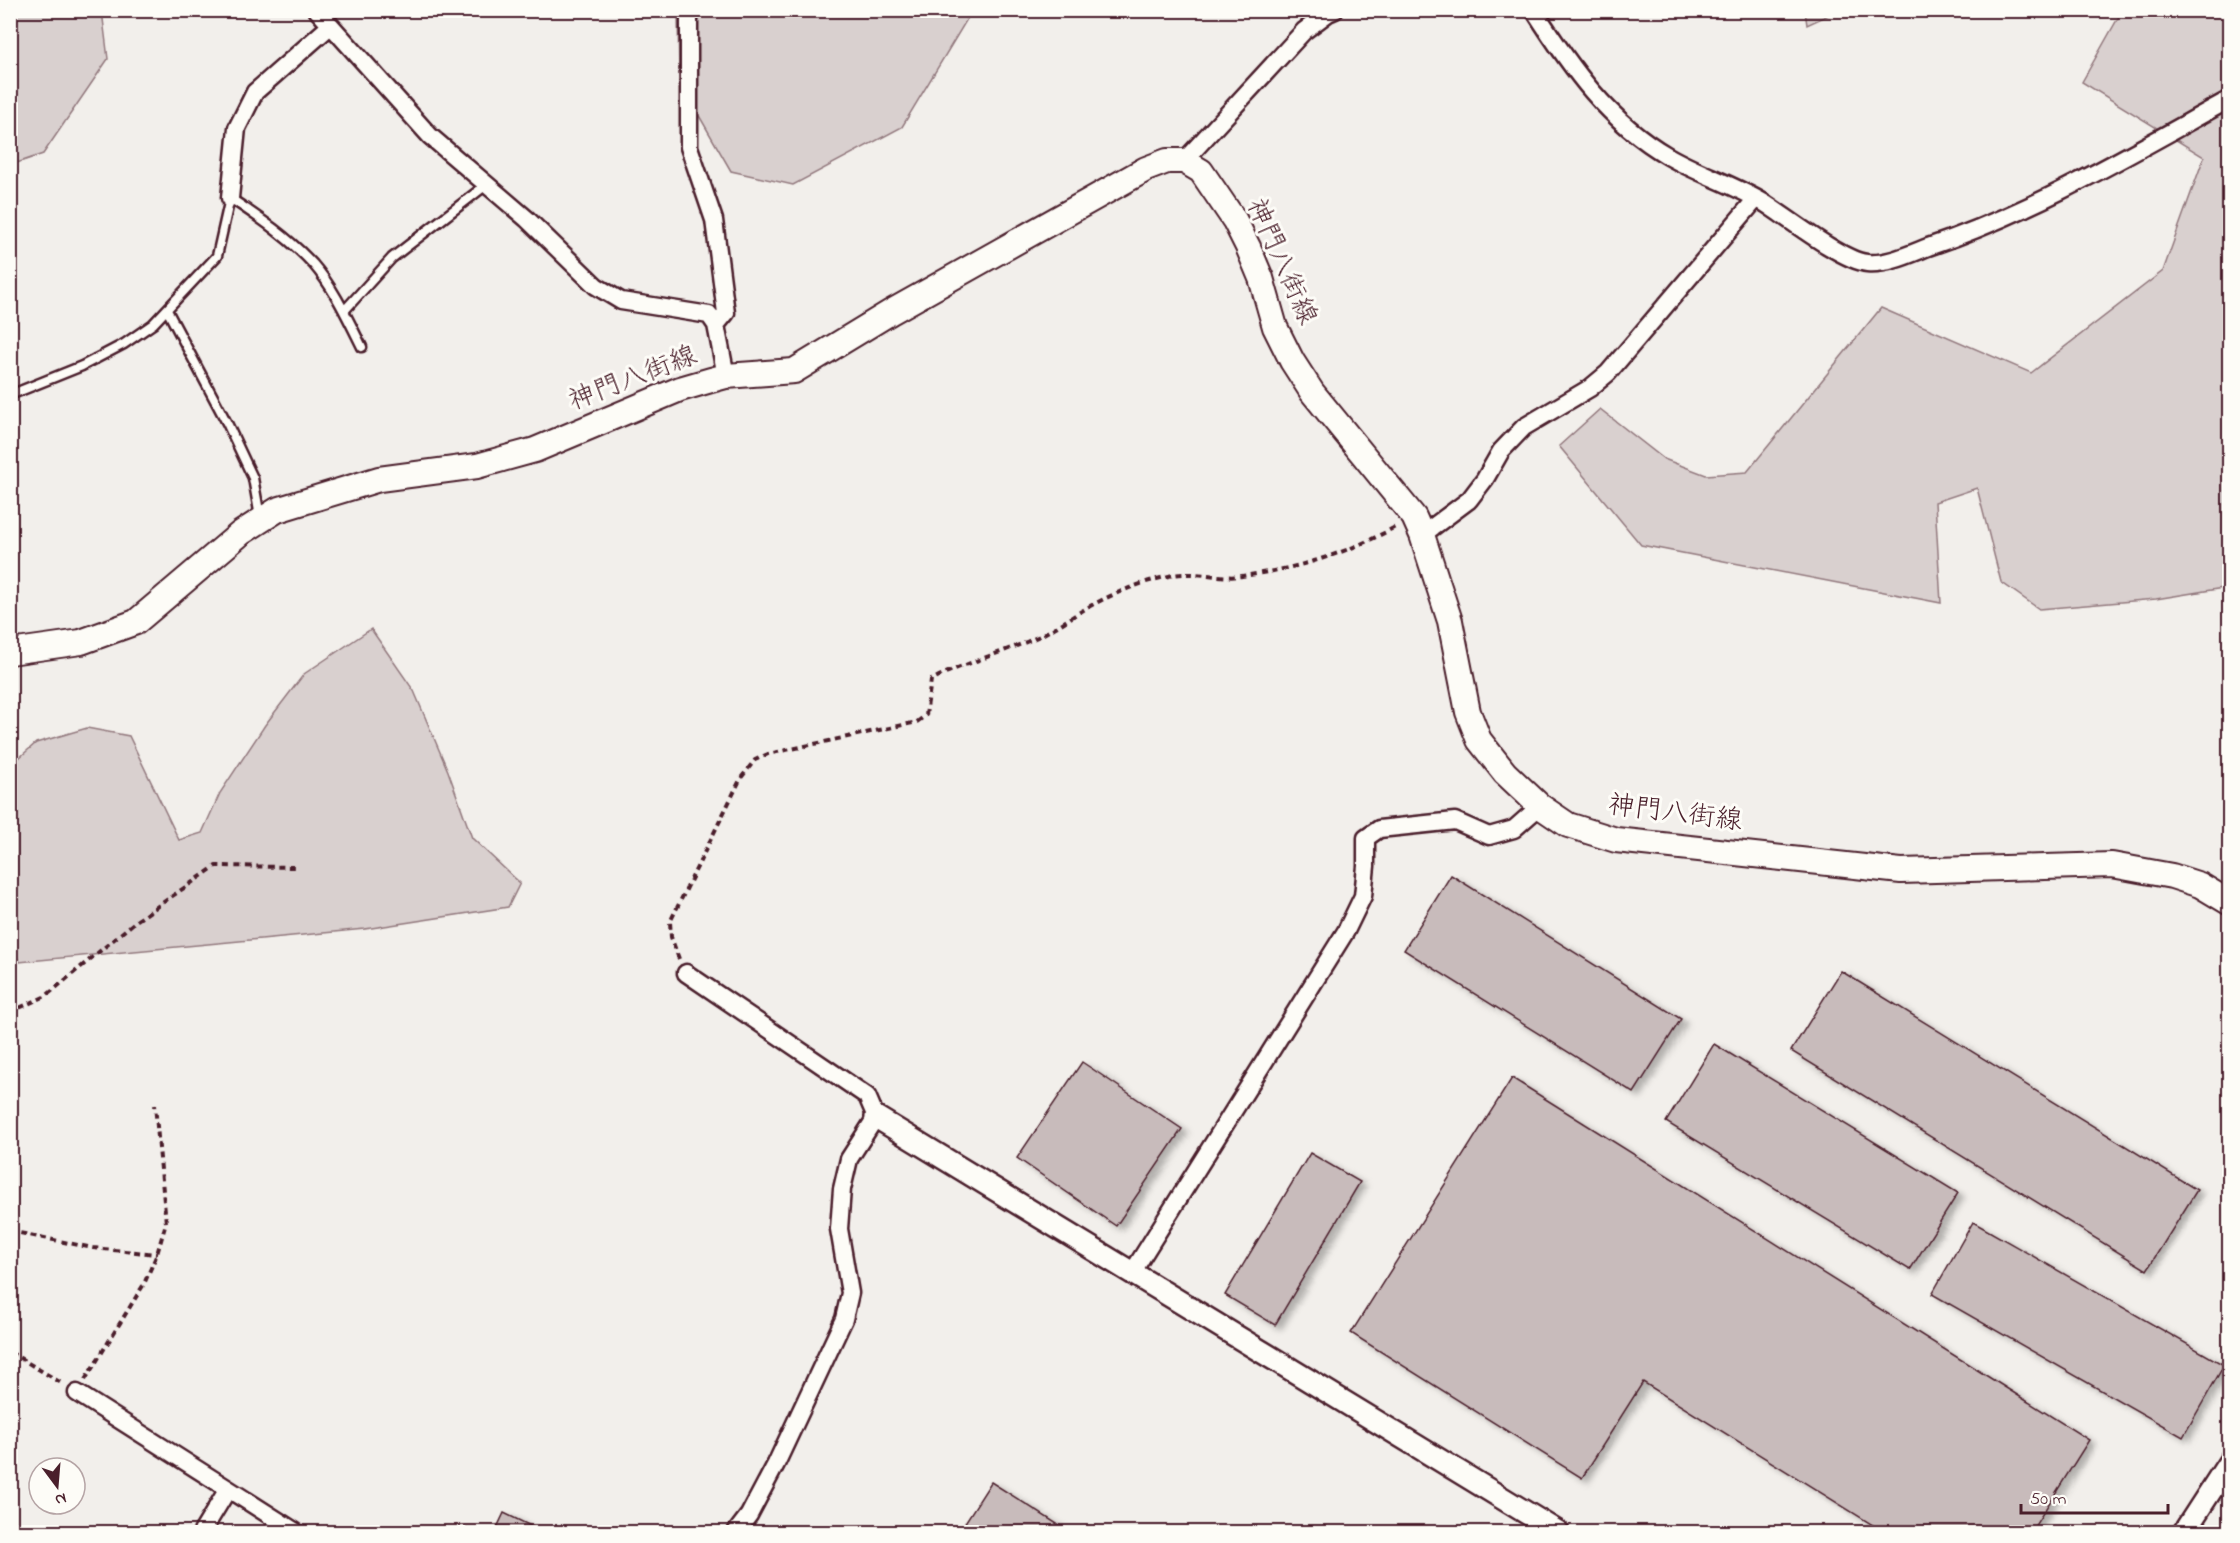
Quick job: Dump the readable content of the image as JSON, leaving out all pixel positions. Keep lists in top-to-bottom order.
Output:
{
  "streets": {
    "main road": ["神門八街線"]
  },
  "scale_bar": "50 m",
  "north": "bottom"
}
